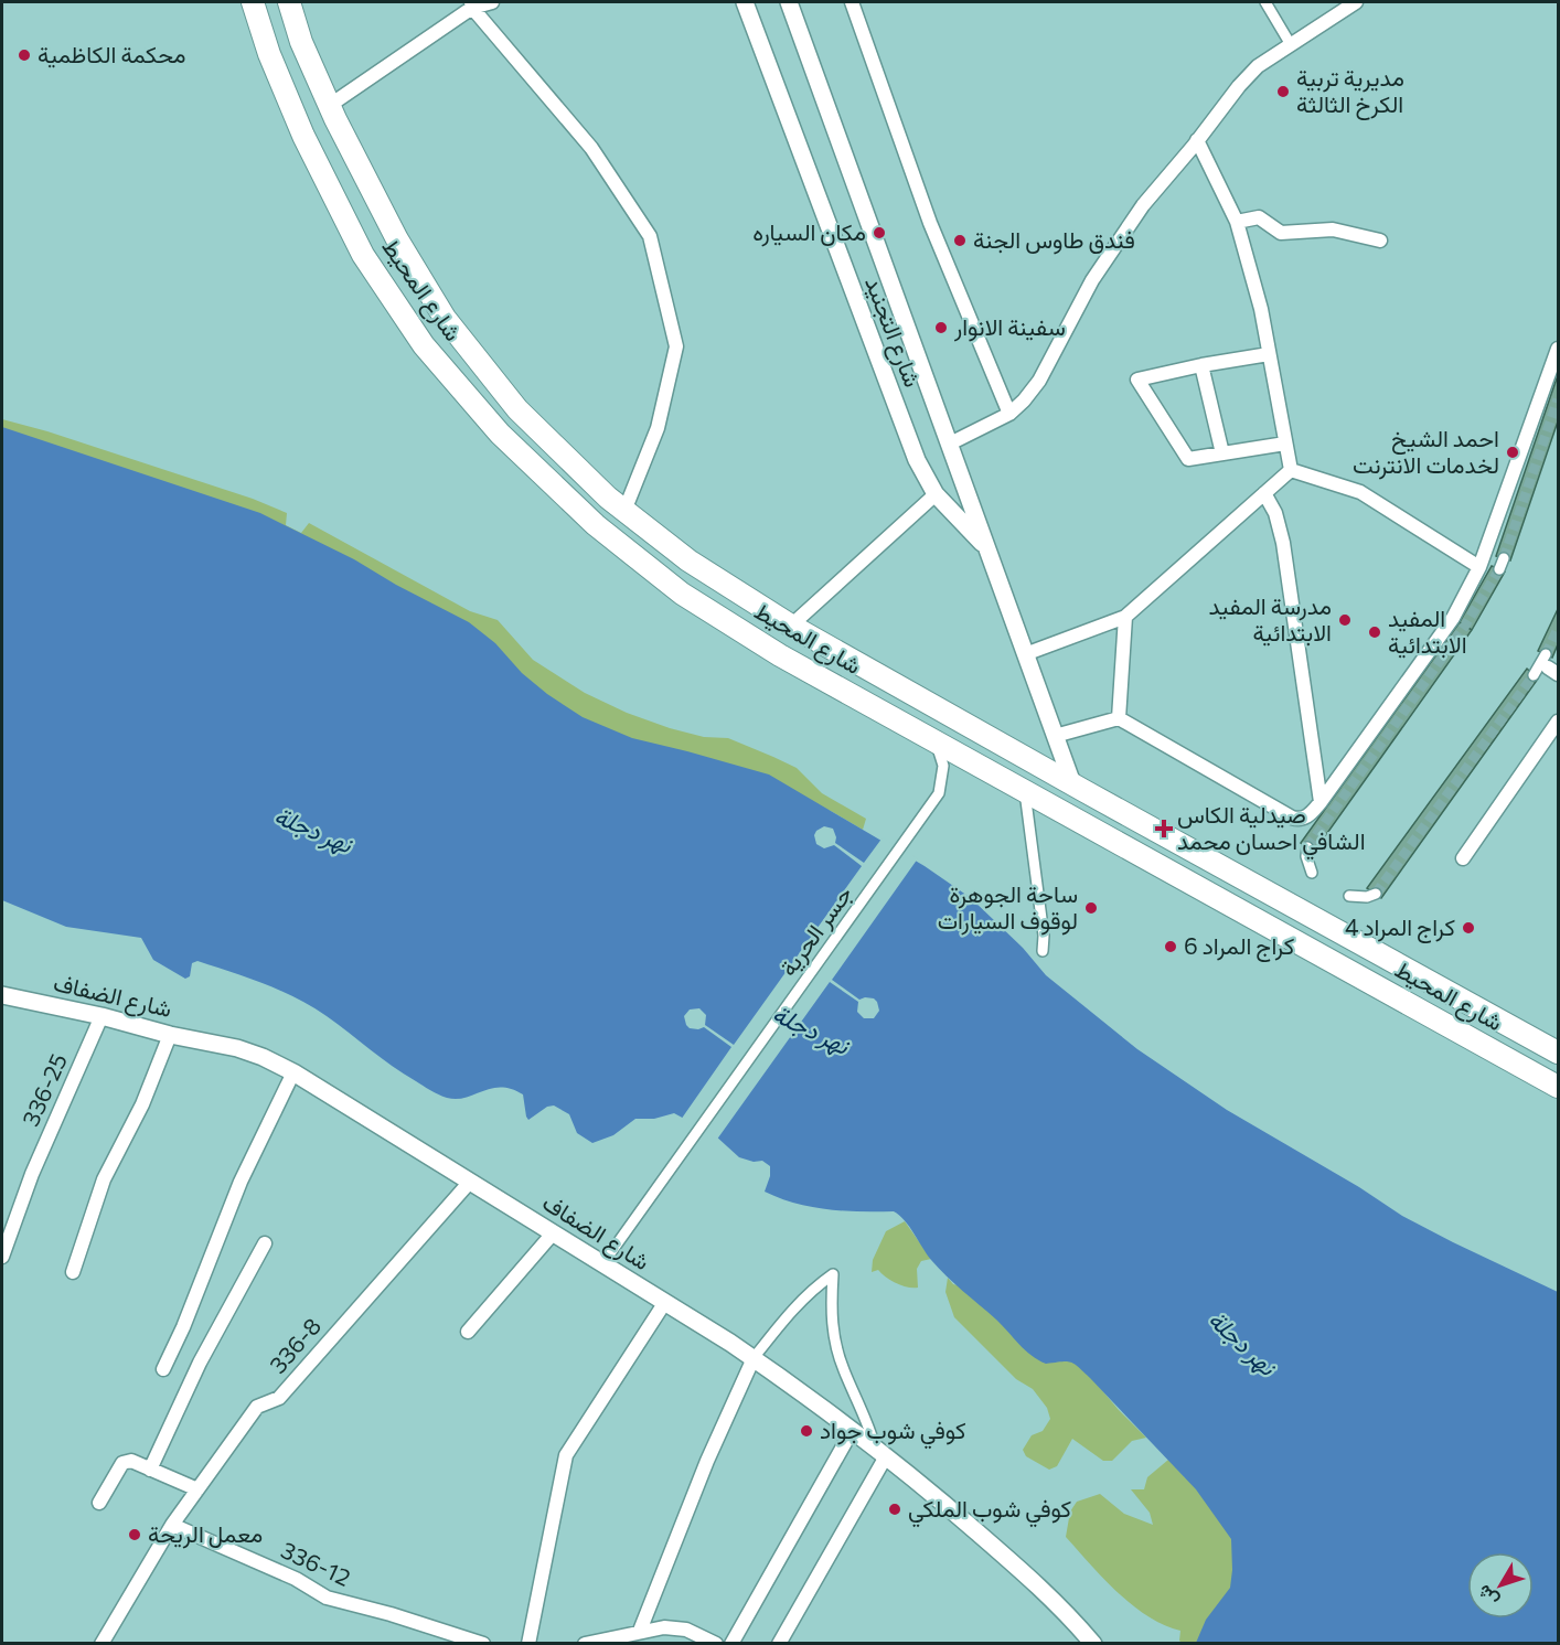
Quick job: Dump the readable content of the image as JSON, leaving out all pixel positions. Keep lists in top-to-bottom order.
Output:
{
  "streets": {
    "main road": ["شارع المحيط"],
    "street": [
      "شارع التجنيد",
      "جسر الحرية",
      "شارع الضفاف",
      "336-25",
      "336-8",
      "336-12"
    ]
  },
  "crossings": [
    ["شارع المحيط", "شارع التجنيد"],
    ["شارع المحيط", "جسر الحرية"],
    ["جسر الحرية", "شارع الضفاف"],
    ["شارع الضفاف", "336-25"],
    ["شارع الضفاف", "336-8"],
    ["336-8", "336-12"]
  ],
  "water": ["نهر دجلة"],
  "places": {
    "other": [
      "محكمة الكاظمية",
      "مديرية تربية الكرخ الثالثة",
      "مكان السياره",
      "فندق طاوس الجنة",
      "سفينة الانوار",
      "احمد الشيخ لخدمات الانترنت",
      "مدرسة المفيد الابتدائية",
      "المفيد الابتدائية",
      "ساحة الجوهرة لوقوف السيارات",
      "كراج المراد 4",
      "كراج المراد 6",
      "كوفي شوب جواد",
      "كوفي شوب الملكي",
      "معمل الريحة"
    ],
    "health": ["صيدلية الكاس الشافي احسان محمد"]
  },
  "north": "bottom left"
}
